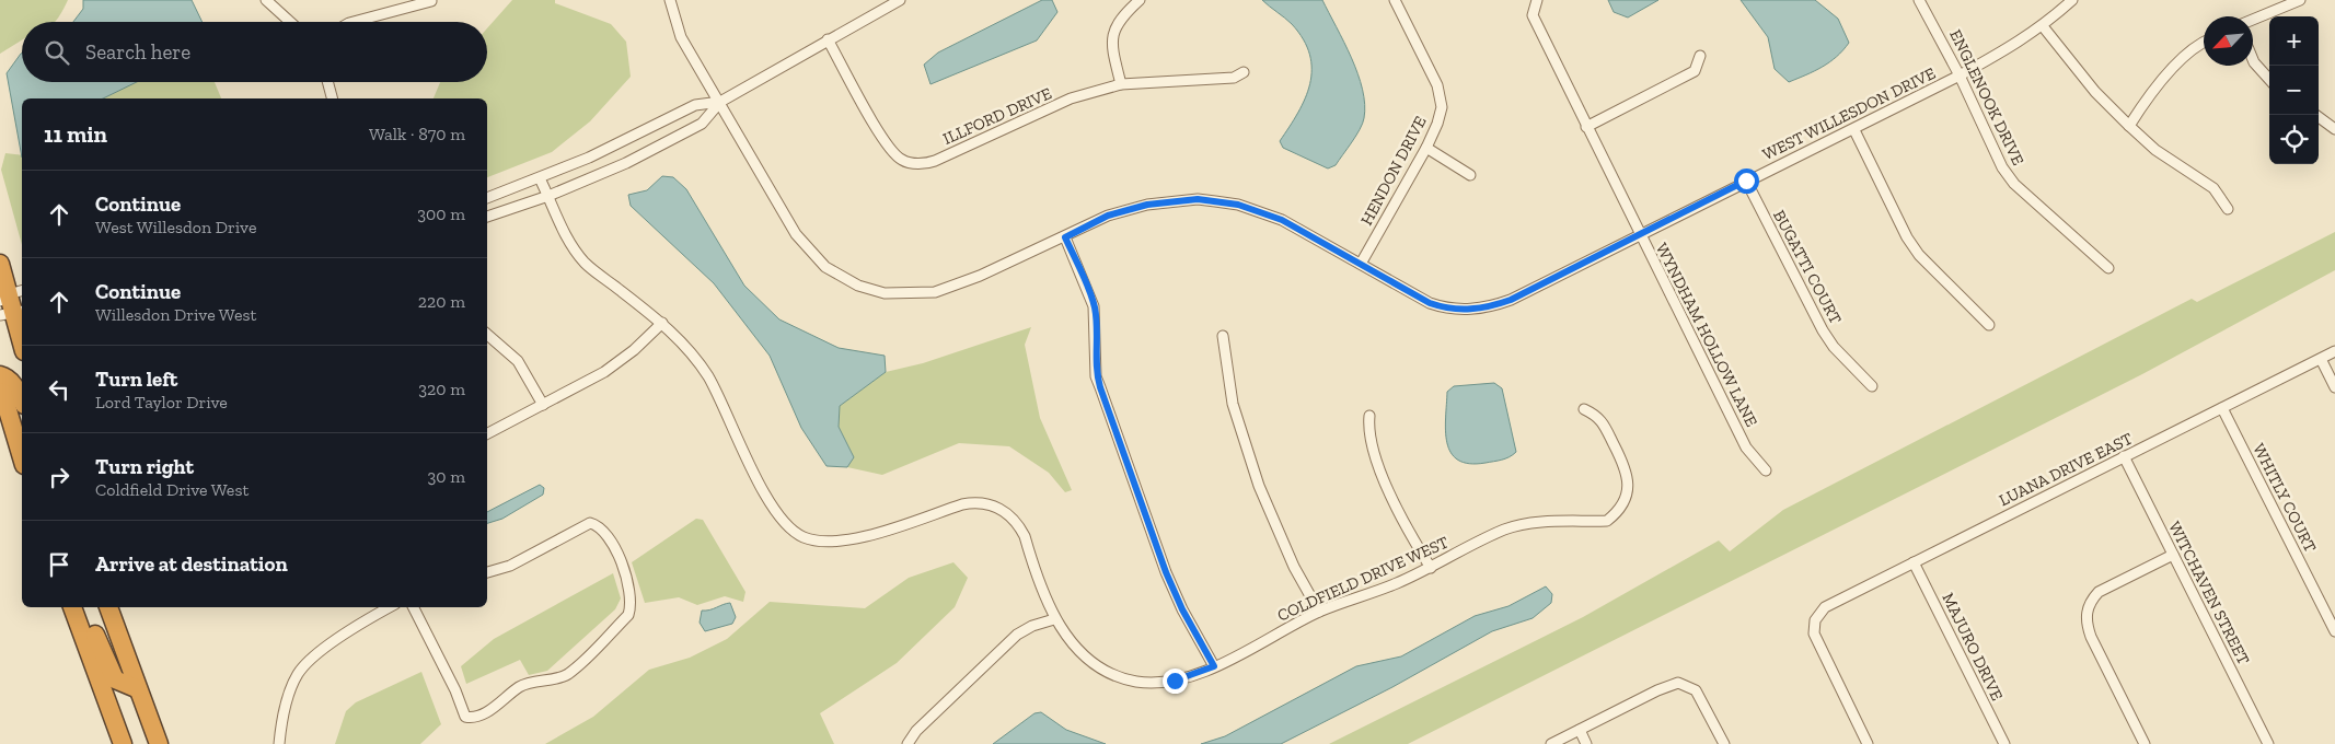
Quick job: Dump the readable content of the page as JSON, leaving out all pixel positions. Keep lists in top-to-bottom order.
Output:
{
  "streets": {
    "street": [
      "ENGLENOOK DRIVE",
      "WEST WILLESDON DRIVE",
      "ILLFORD DRIVE",
      "HENDON DRIVE",
      "BUGATTI COURT",
      "WYNDHAM HOLLOW LANE",
      "LUANA DRIVE EAST",
      "WHITLY COURT",
      "COLDFIELD DRIVE WEST",
      "WITCHAVEN STREET",
      "MAJURO DRIVE"
    ]
  },
  "crossings": [
    ["ENGLENOOK DRIVE", "WEST WILLESDON DRIVE"],
    ["WEST WILLESDON DRIVE", "HENDON DRIVE"],
    ["WEST WILLESDON DRIVE", "BUGATTI COURT"],
    ["WEST WILLESDON DRIVE", "WYNDHAM HOLLOW LANE"],
    ["LUANA DRIVE EAST", "WHITLY COURT"],
    ["LUANA DRIVE EAST", "WITCHAVEN STREET"],
    ["LUANA DRIVE EAST", "MAJURO DRIVE"]
  ],
  "north": "bottom left",
  "page": {
    "map_buttons": ["+", "−"],
    "search": "Search here",
    "heading": ["11 min", "Walk · 870 m"],
    "list": [
      ["Continue", "West Willesdon Drive", "300 m"],
      ["Continue", "Willesdon Drive West", "220 m"],
      ["Turn left", "Lord Taylor Drive", "320 m"],
      ["Turn right", "Coldfield Drive West", "30 m"],
      "Arrive at destination"
    ]
  }
}
